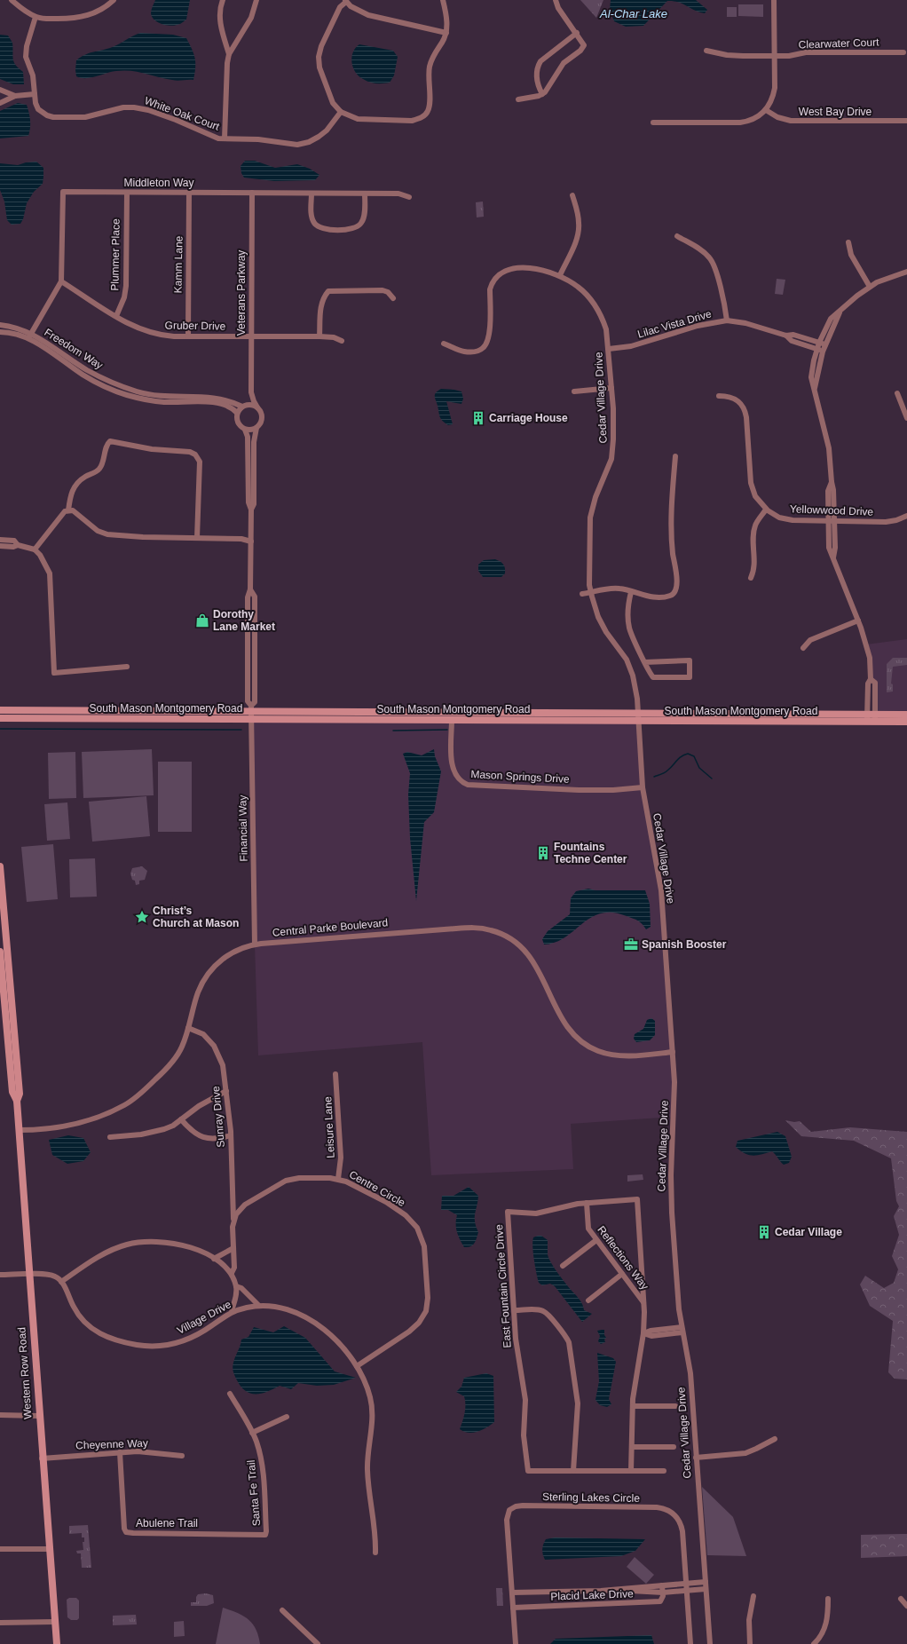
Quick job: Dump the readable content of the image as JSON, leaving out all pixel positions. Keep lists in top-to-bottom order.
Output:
{
  "streets": {
    "main road": ["South Mason Montgomery Road", "Western Row Road"],
    "street": [
      "Clearwater Court",
      "West Bay Drive",
      "White Oak Court",
      "Middleton Way",
      "Plummer Place",
      "Kamm Lane",
      "Veterans Parkway",
      "Lilac Vista Drive",
      "Gruber Drive",
      "Freedom Way",
      "Cedar Village Drive",
      "Yellowwood Drive",
      "Mason Springs Drive",
      "Financial Way",
      "Central Parke Boulevard",
      "Sunray Drive",
      "Leisure Lane",
      "Centre Circle",
      "Reflections Way",
      "East Fountain Circle Drive",
      "Village Drive",
      "Cheyenne Way",
      "Santa Fe Trail",
      "Sterling Lakes Circle",
      "Abulene Trail",
      "Placid Lake Drive"
    ]
  },
  "crossings": [
    ["Middleton Way", "Plummer Place"],
    ["Middleton Way", "Kamm Lane"],
    ["Middleton Way", "Veterans Parkway"],
    ["Middleton Way", "Gruber Drive"],
    ["Middleton Way", "Freedom Way"],
    ["Plummer Place", "Gruber Drive"],
    ["Kamm Lane", "Gruber Drive"],
    ["Veterans Parkway", "Gruber Drive"],
    ["Veterans Parkway", "Freedom Way"],
    ["Lilac Vista Drive", "Cedar Village Drive"],
    ["Cedar Village Drive", "South Mason Montgomery Road"],
    ["Cedar Village Drive", "Mason Springs Drive"],
    ["Cedar Village Drive", "Central Parke Boulevard"],
    ["Cedar Village Drive", "Placid Lake Drive"],
    ["South Mason Montgomery Road", "Mason Springs Drive"],
    ["South Mason Montgomery Road", "Financial Way"],
    ["Financial Way", "Central Parke Boulevard"],
    ["Central Parke Boulevard", "Sunray Drive"],
    ["Central Parke Boulevard", "Western Row Road"],
    ["Sunray Drive", "Centre Circle"],
    ["Leisure Lane", "Centre Circle"],
    ["Centre Circle", "Village Drive"],
    ["Reflections Way", "East Fountain Circle Drive"],
    ["Western Row Road", "Cheyenne Way"],
    ["Cheyenne Way", "Abulene Trail"],
    ["Santa Fe Trail", "Abulene Trail"],
    ["Sterling Lakes Circle", "Placid Lake Drive"]
  ],
  "water": ["Al-Char Lake"],
  "places": {
    "building": ["Carriage House", "Fountains Techne Center", "Cedar Village"],
    "shop": ["Dorothy Lane Market"],
    "place": ["Christ’s Church at Mason"],
    "office": ["Spanish Booster"]
  }
}
